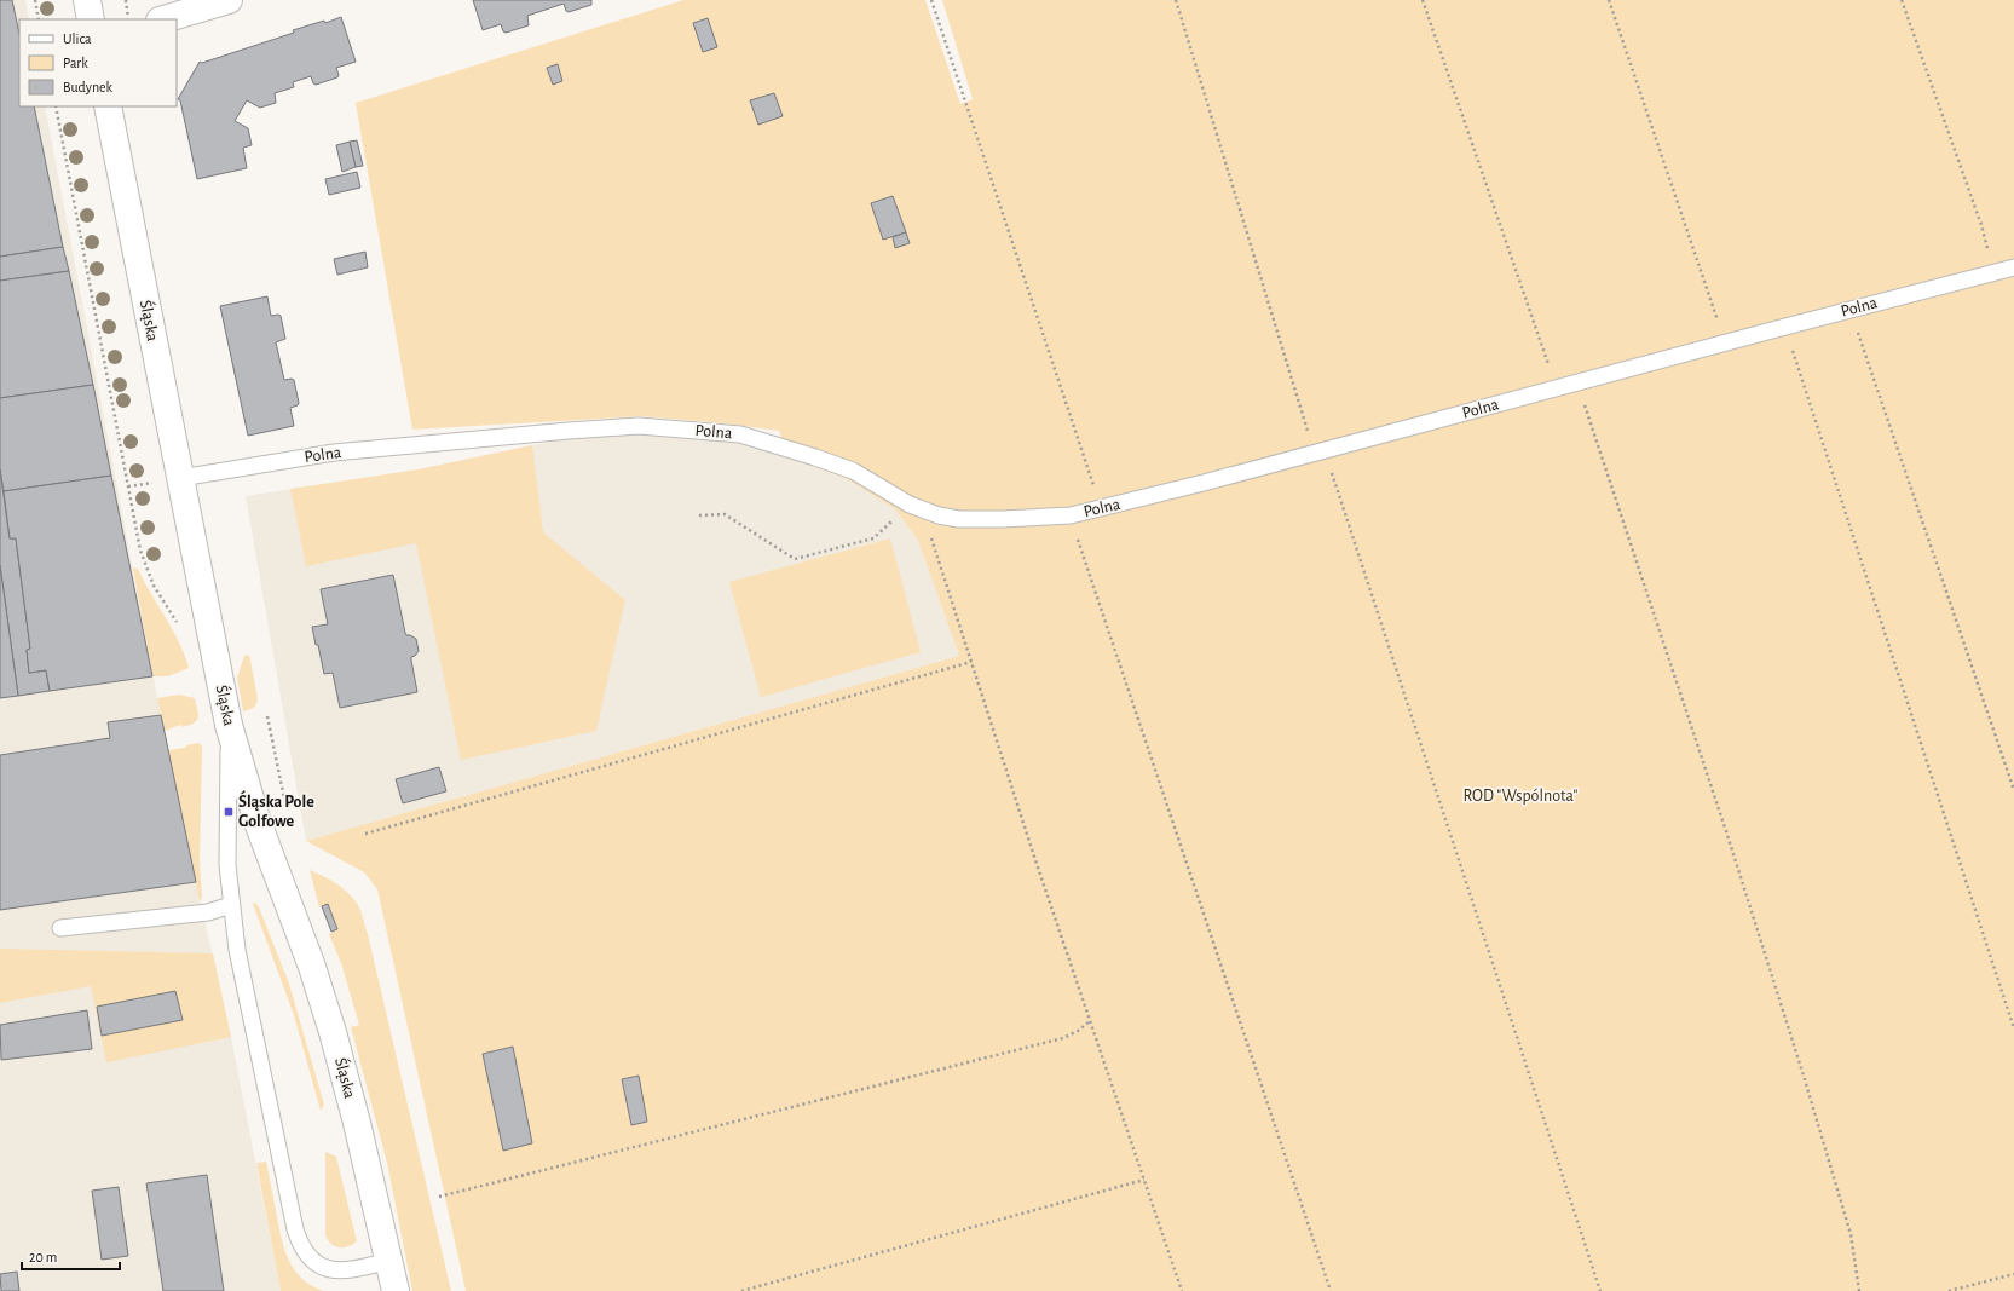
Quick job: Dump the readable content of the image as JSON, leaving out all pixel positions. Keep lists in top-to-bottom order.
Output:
{
  "streets": {
    "street": ["Śląska"],
    "lane": ["Polna"]
  },
  "crossings": [
    ["Polna", "Śląska"]
  ],
  "parks": ["ROD \"Wspólnota\""],
  "places": {
    "transit": ["Śląska Pole Golfowe"]
  },
  "legend": ["Ulica", "Park", "Budynek"],
  "scale_bar": "20 m"
}
